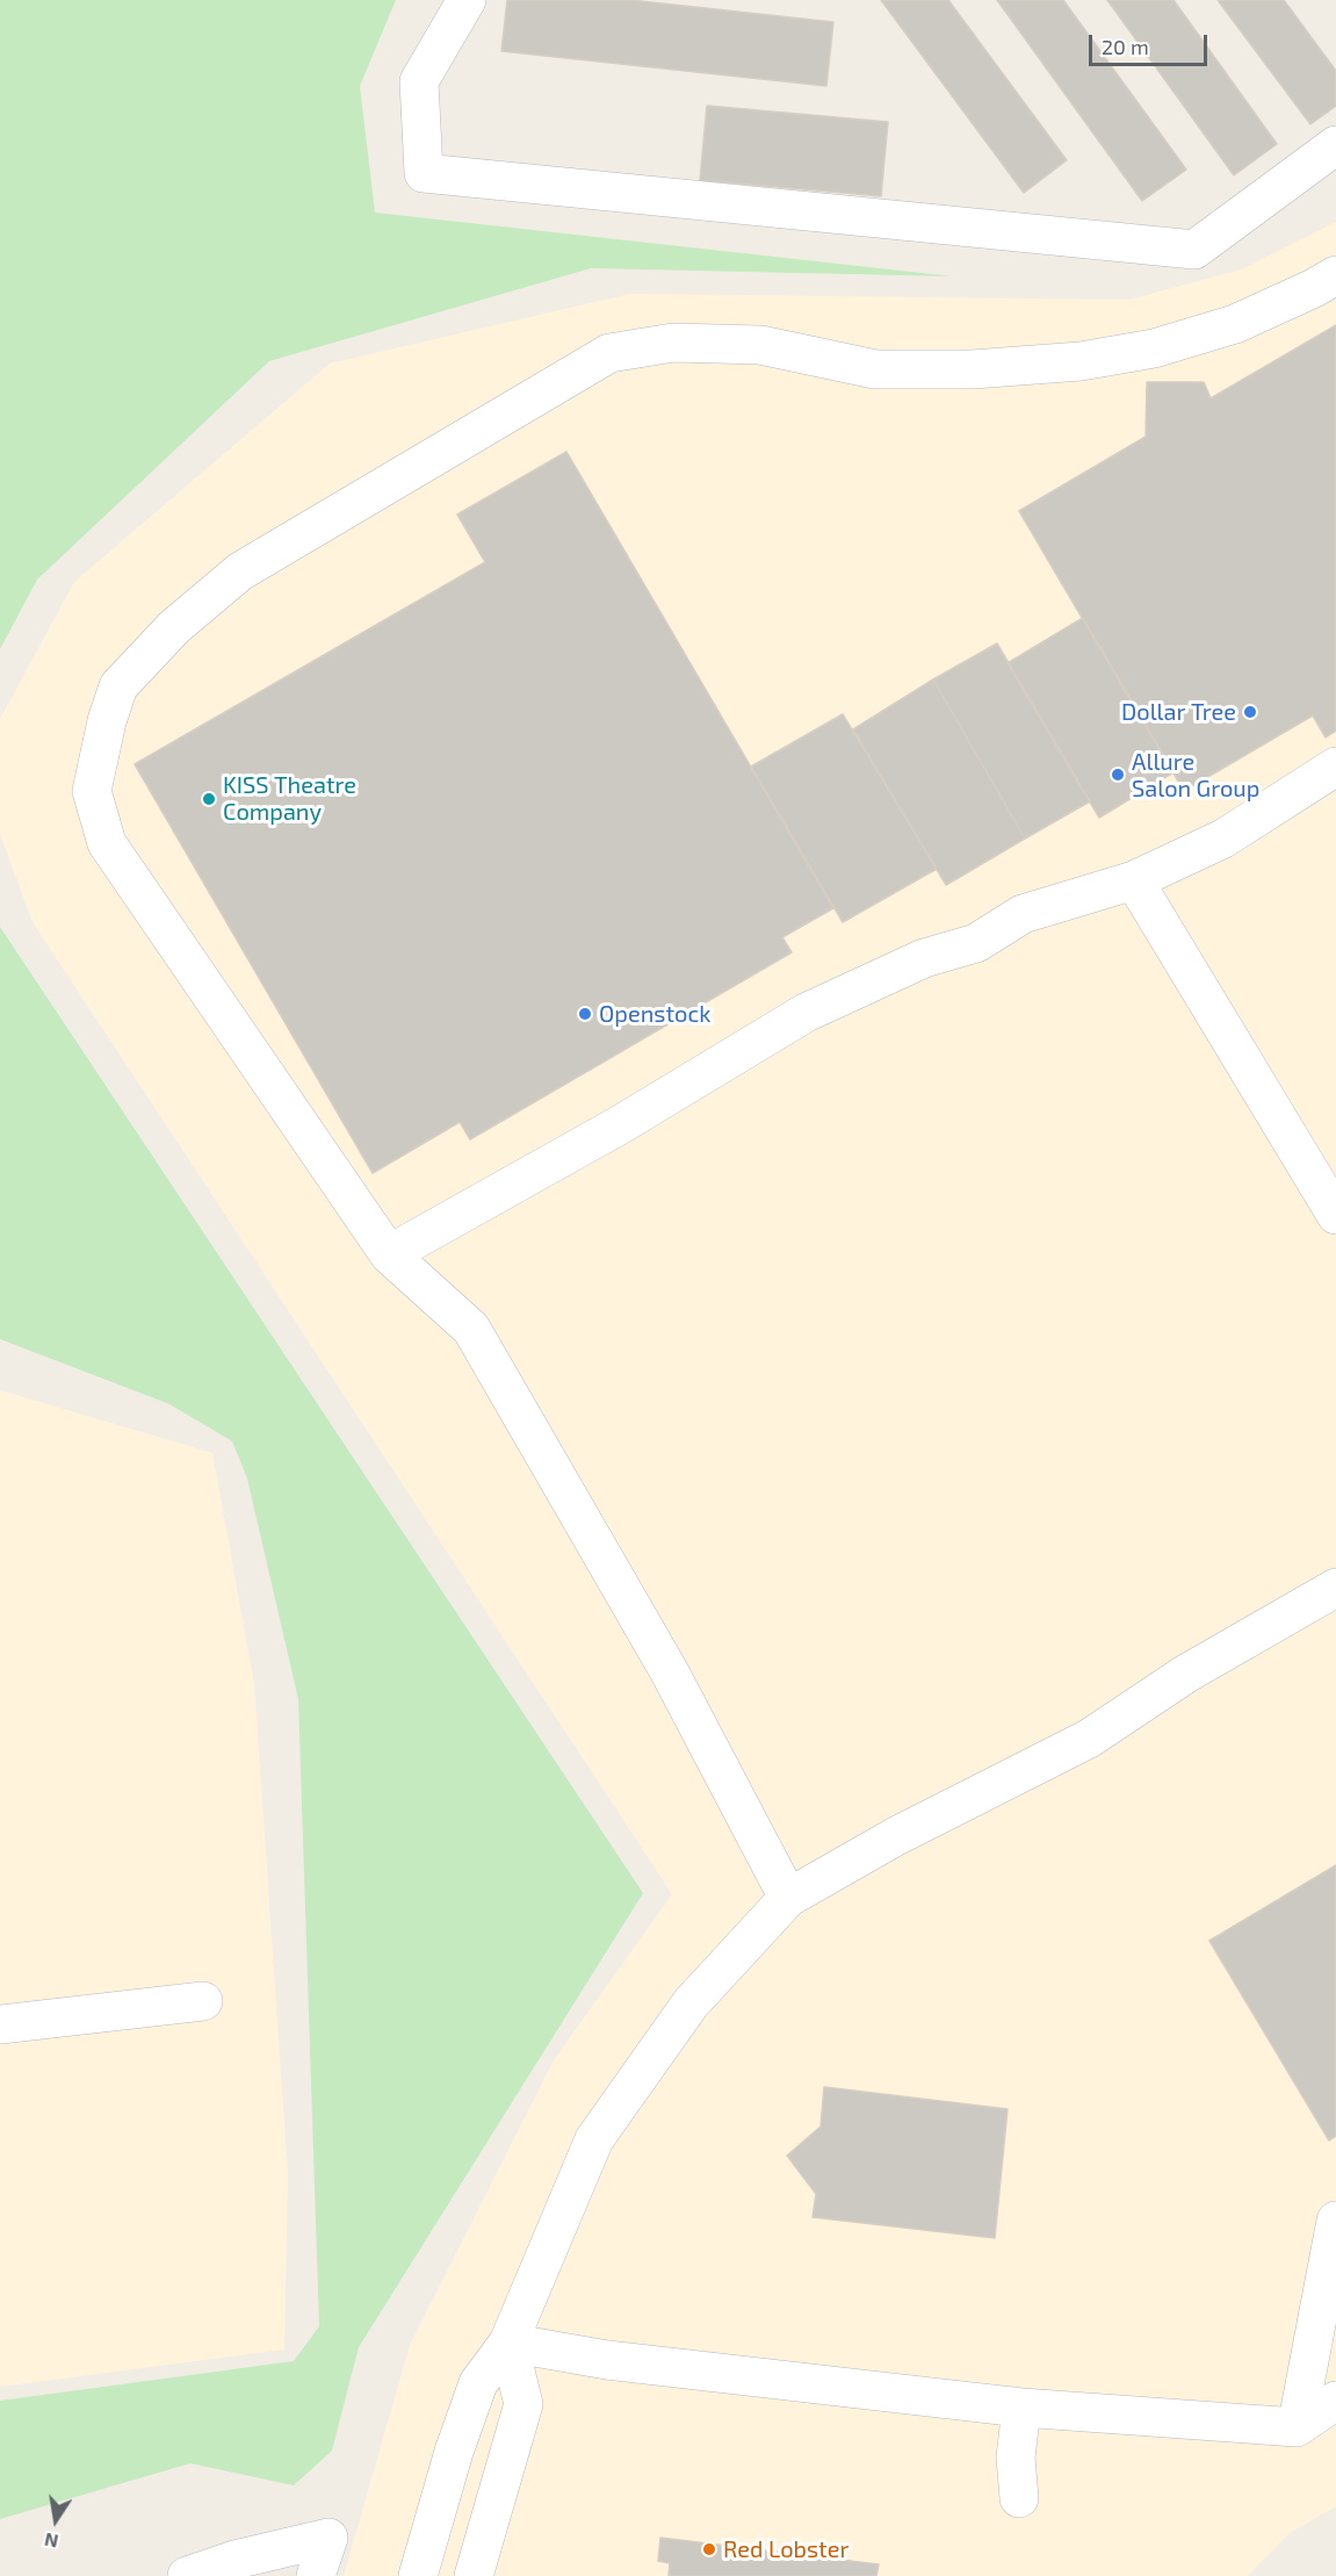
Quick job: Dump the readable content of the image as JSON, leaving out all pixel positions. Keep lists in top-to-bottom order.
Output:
{
  "places": [
    "Dollar Tree",
    "Allure Salon Group",
    "KISS Theatre Company",
    "Openstock",
    "Red Lobster"
  ],
  "scale_bar": "20 m",
  "north": "bottom"
}
